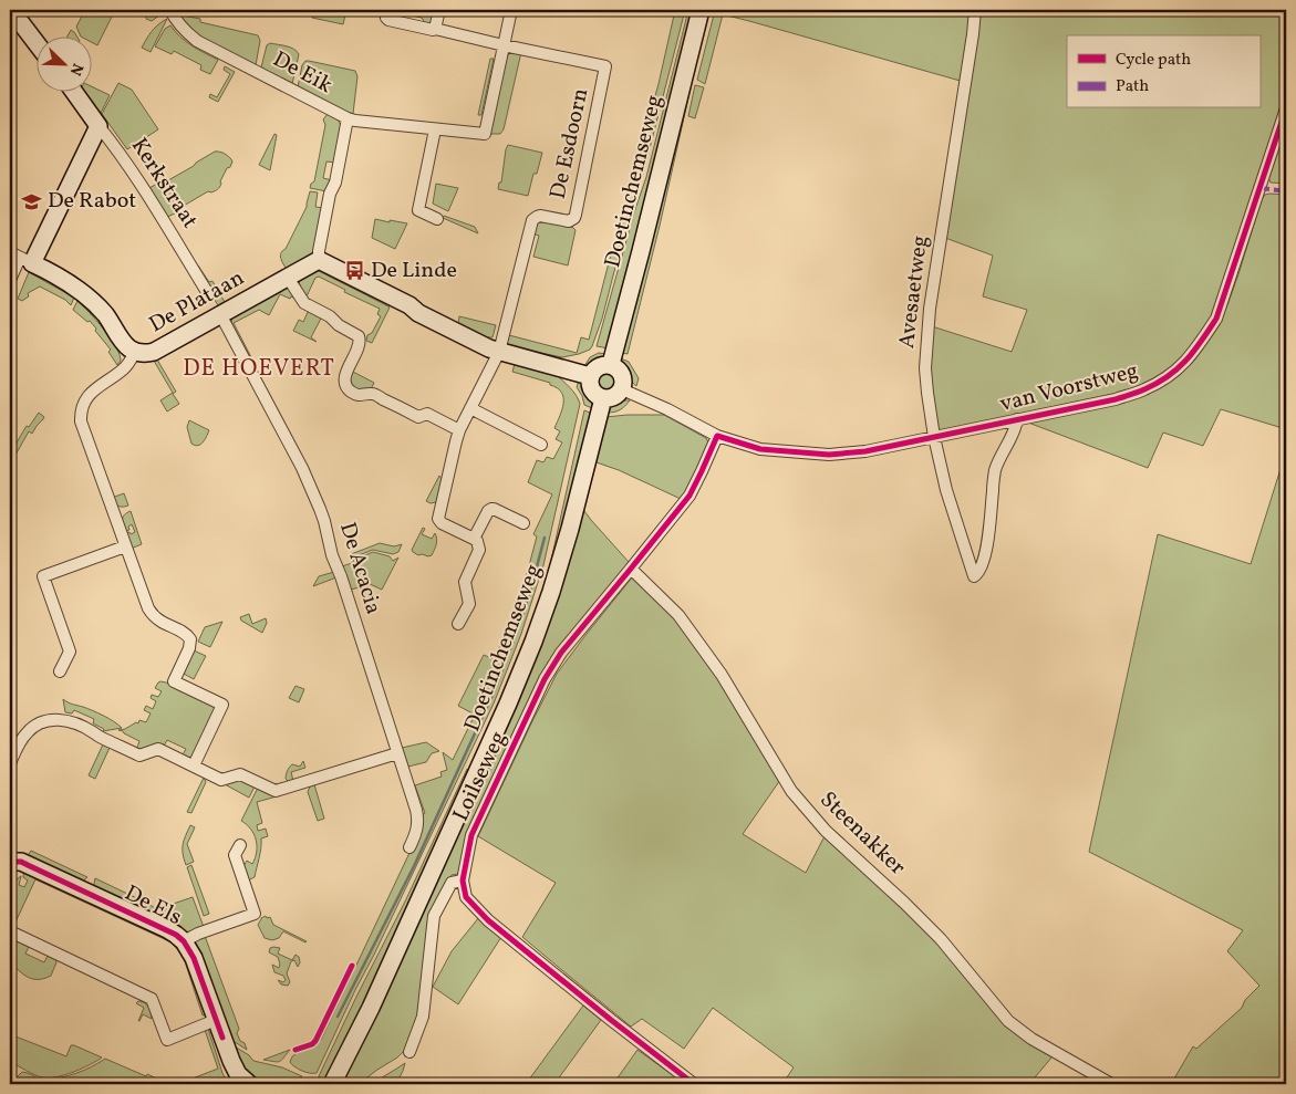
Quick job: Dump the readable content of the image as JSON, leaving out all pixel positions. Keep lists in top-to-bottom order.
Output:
{
  "streets": {
    "street": [
      "De Eik",
      "De Esdoorn",
      "Doetinchemseweg",
      "Kerkstraat",
      "Avesaetweg",
      "De Plataan",
      "van Voorstweg",
      "De Acacia",
      "Loilseweg",
      "Steenakker",
      "De Els"
    ]
  },
  "crossings": [
    ["De Eik", "De Esdoorn"],
    ["Doetinchemseweg", "van Voorstweg"],
    ["Avesaetweg", "van Voorstweg"],
    ["De Plataan", "De Acacia"],
    ["van Voorstweg", "Loilseweg"],
    ["Loilseweg", "Steenakker"]
  ],
  "districts": ["DE HOEVERT"],
  "places": {
    "school or university": ["De Rabot"],
    "bus stop": ["De Linde"]
  },
  "legend": ["Cycle path", "Path"],
  "north": "bottom right"
}
